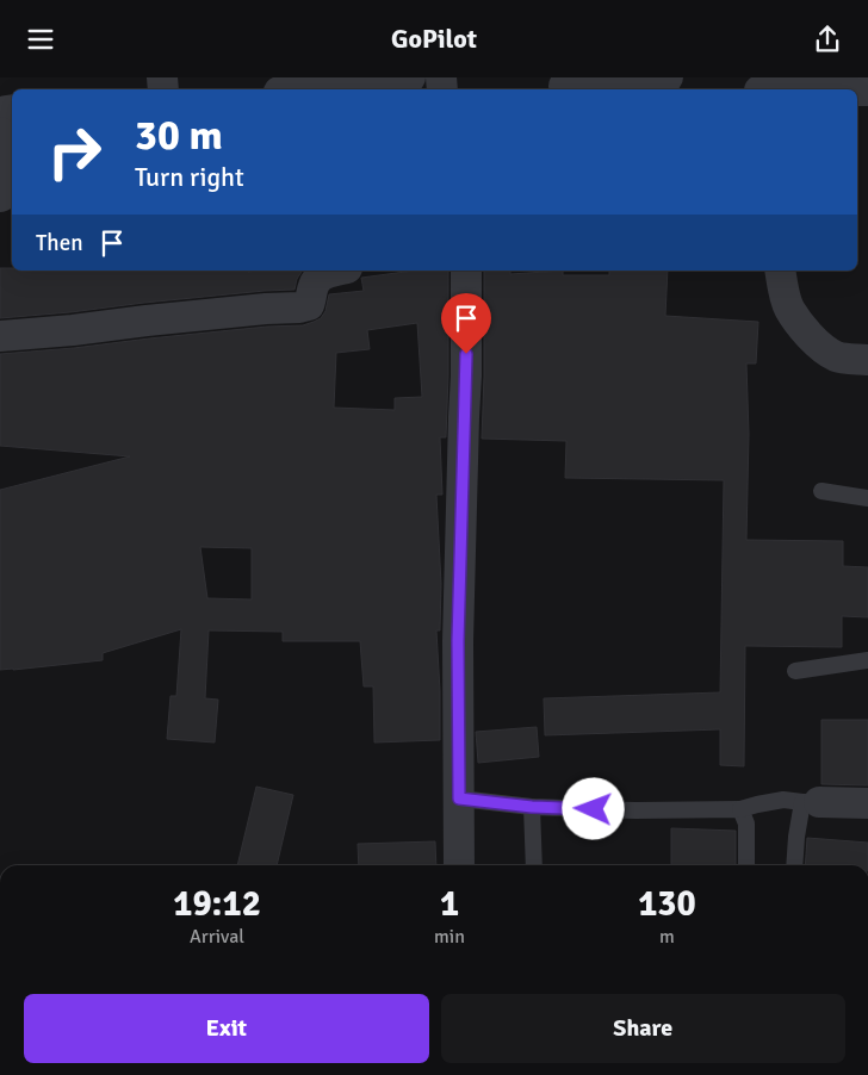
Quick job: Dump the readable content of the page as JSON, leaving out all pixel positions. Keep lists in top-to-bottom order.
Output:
{
  "page": {
    "header": "GoPilot",
    "turn": ["30 m", "Turn right"],
    "then": "Then",
    "eta": [
      "19:12",
      "Arrival",
      "1",
      "min",
      "130",
      "m"
    ],
    "buttons": ["Exit", "Share"]
  }
}
